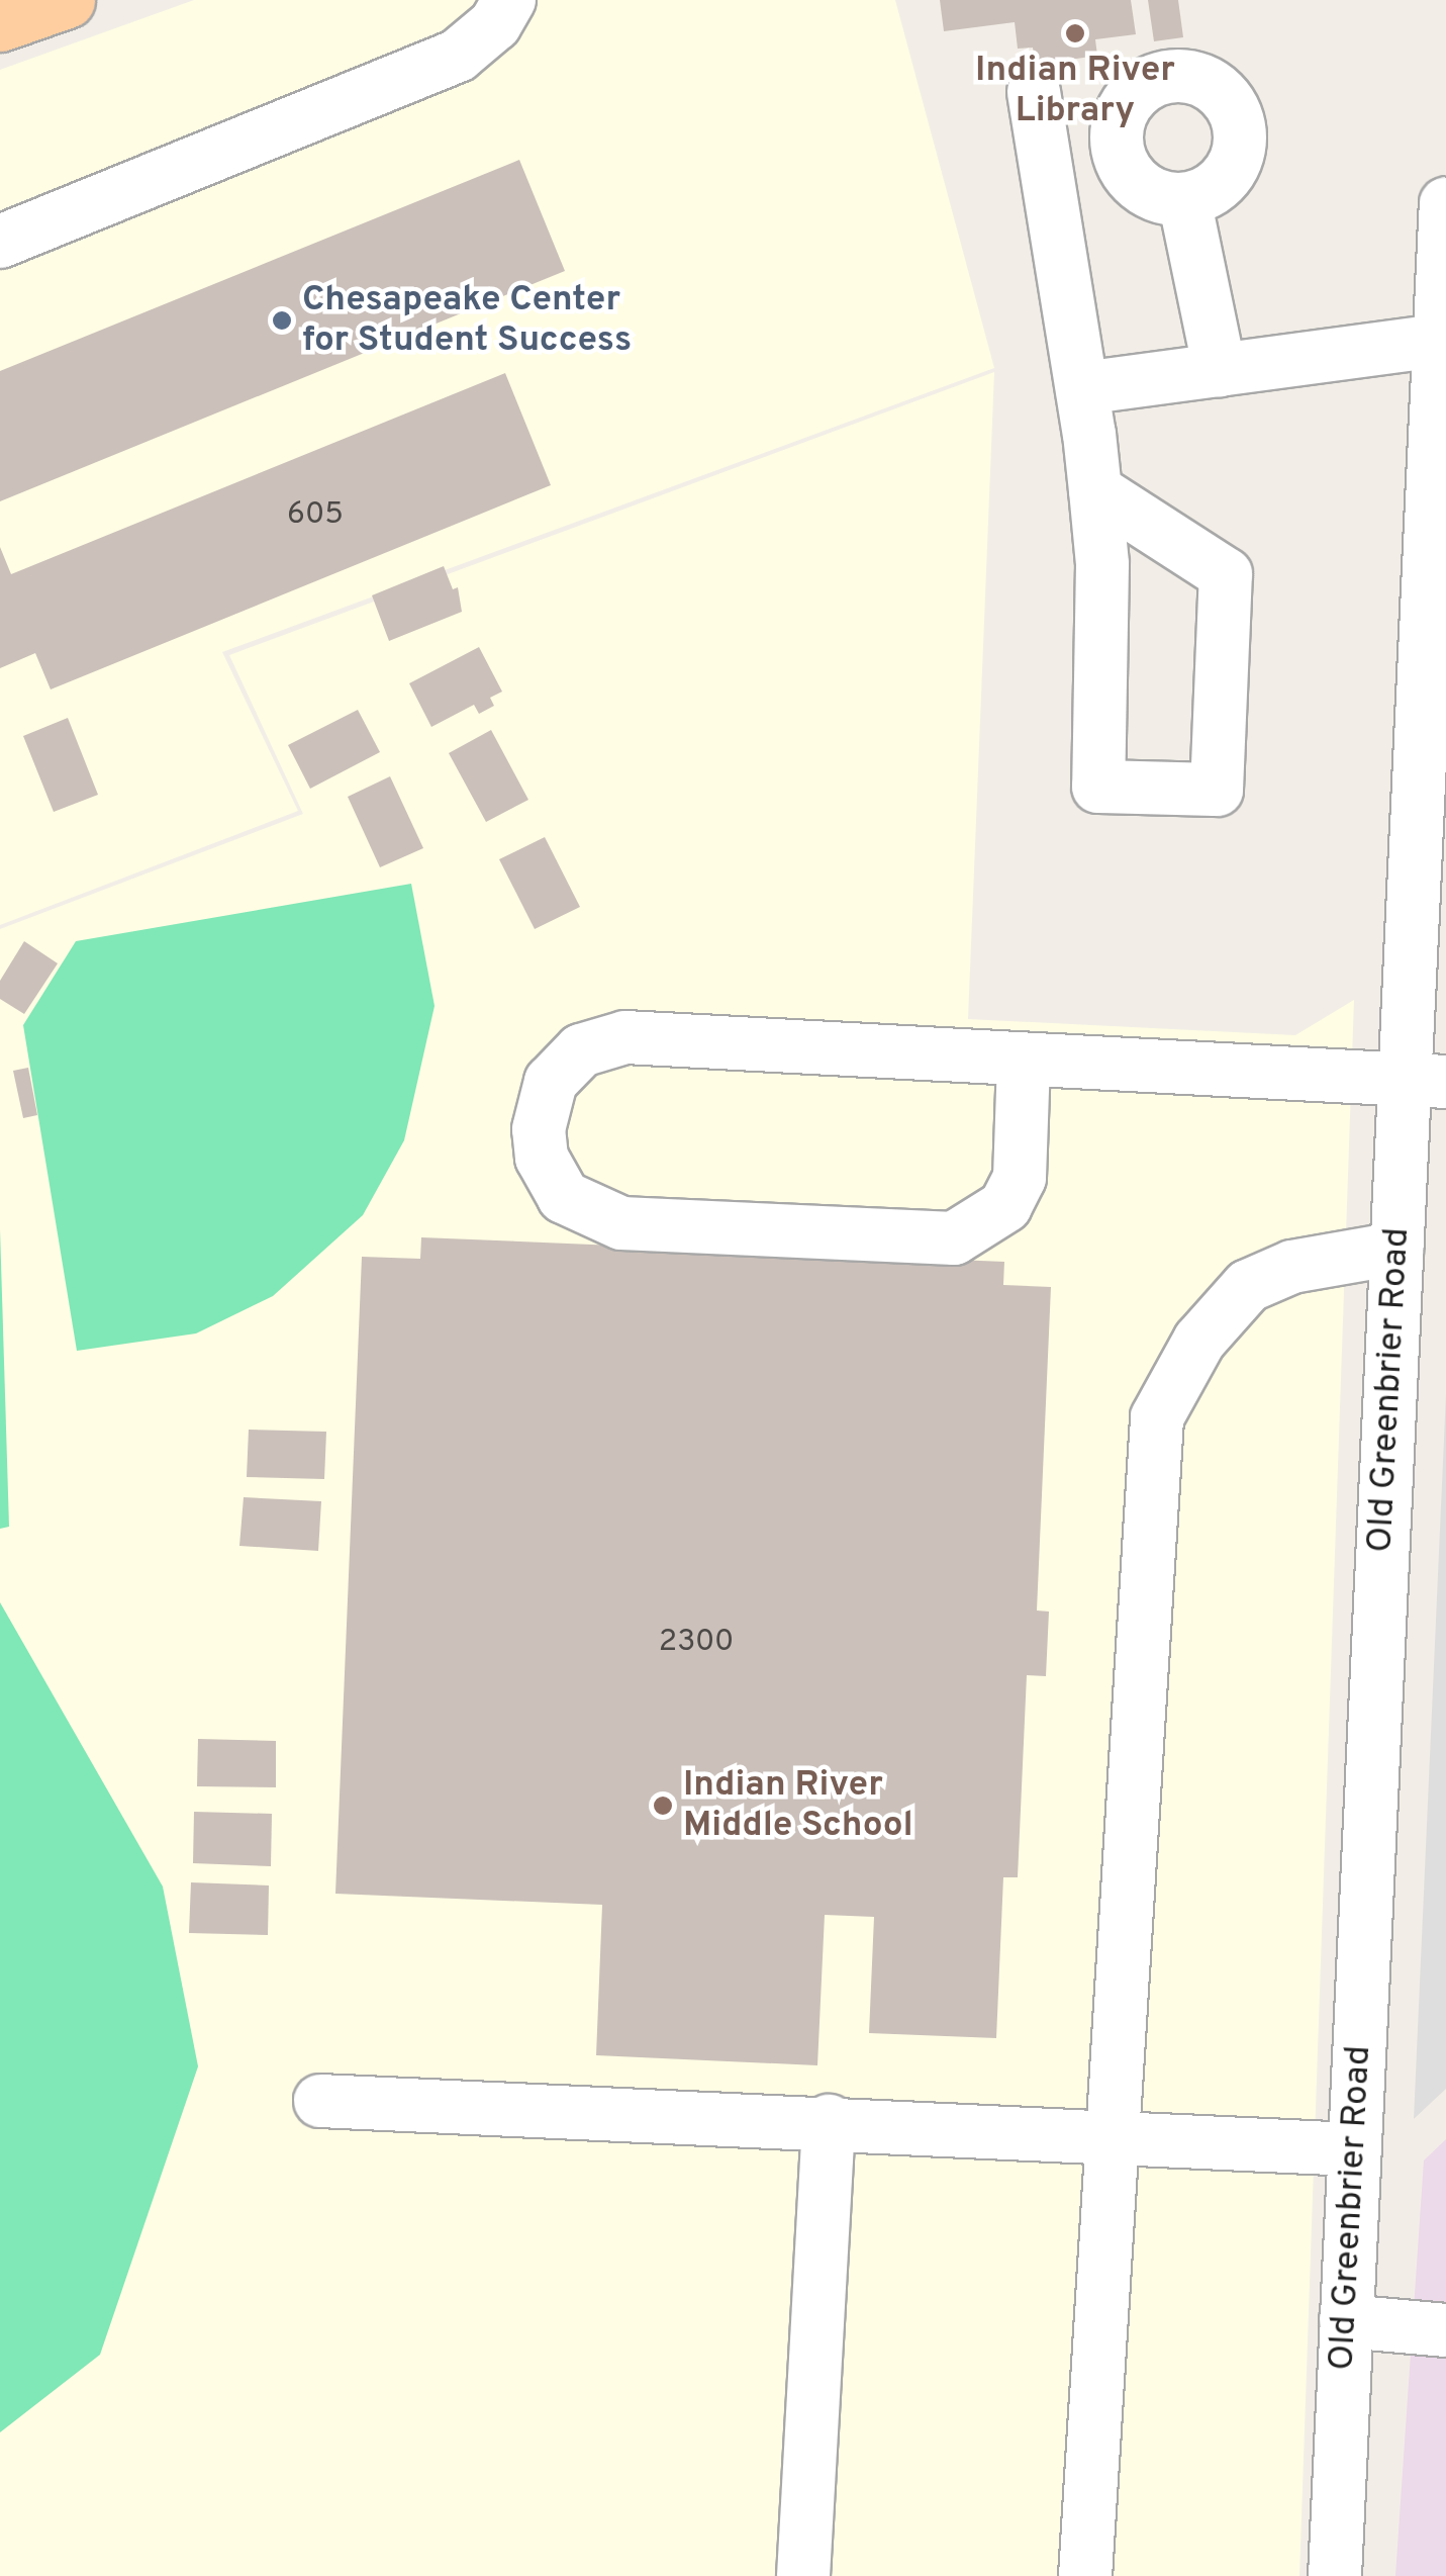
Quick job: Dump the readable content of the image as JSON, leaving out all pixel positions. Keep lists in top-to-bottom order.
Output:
{
  "streets": {
    "street": ["Old Greenbrier Road"]
  },
  "places": ["Indian River Library", "Chesapeake Center for Student Success", "Indian River Middle School"],
  "house_numbers": ["605", "2300"]
}
